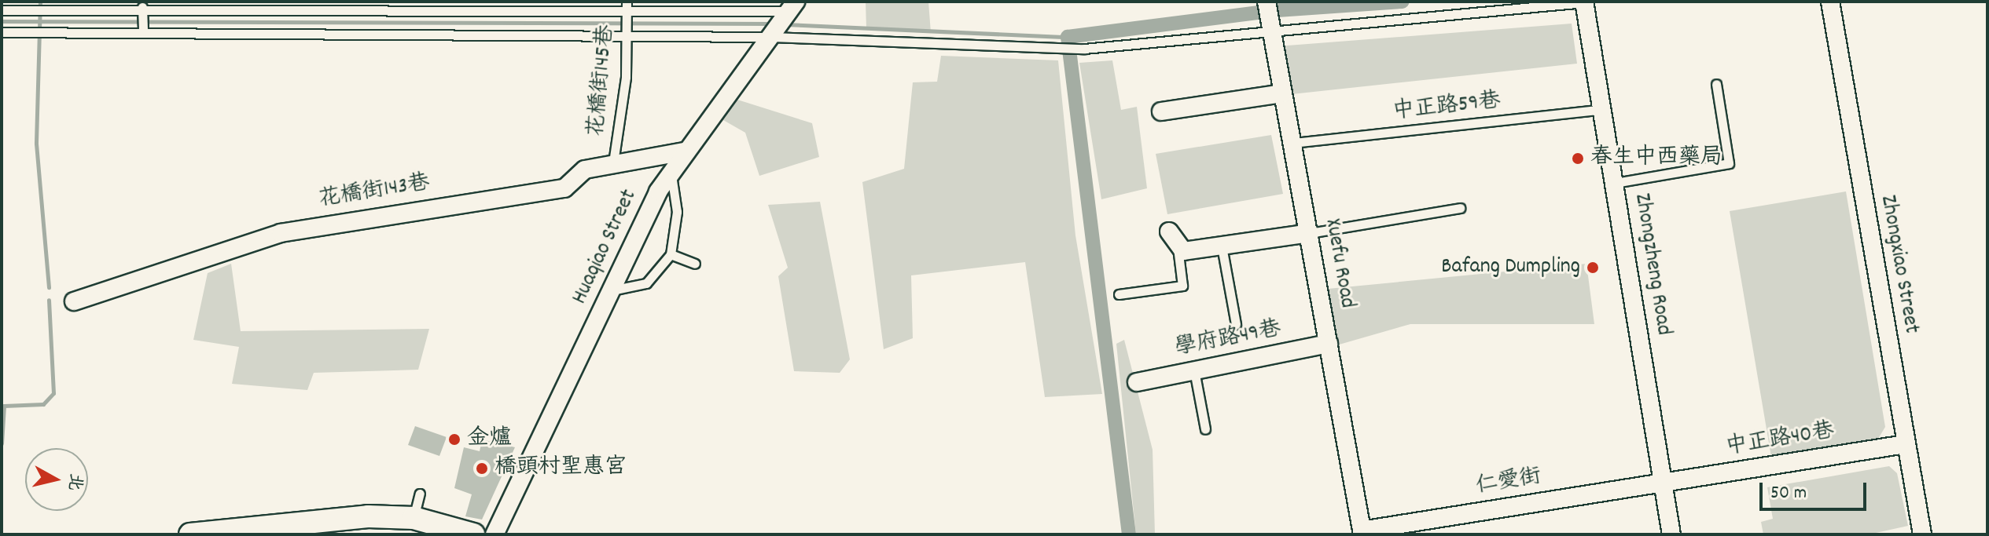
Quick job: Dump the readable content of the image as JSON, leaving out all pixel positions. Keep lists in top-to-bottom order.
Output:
{
  "streets": {
    "street": [
      "花橋街143巷",
      "Huaqiao Street",
      "Xuefu Road",
      "Zhongzheng Road",
      "Zhongxiao Street",
      "學府路49巷",
      "中正路40巷",
      "仁愛街"
    ],
    "lane": ["花橋街145巷", "中正路59巷"]
  },
  "crossings": [
    ["花橋街145巷", "花橋街143巷"],
    ["中正路59巷", "Xuefu Road"],
    ["中正路59巷", "Zhongzheng Road"],
    ["花橋街143巷", "Huaqiao Street"],
    ["Xuefu Road", "學府路49巷"],
    ["Xuefu Road", "仁愛街"],
    ["Zhongzheng Road", "中正路40巷"],
    ["Zhongzheng Road", "仁愛街"],
    ["Zhongxiao Street", "中正路40巷"],
    ["中正路40巷", "仁愛街"]
  ],
  "places": [
    "春生中西藥局",
    "Bafang Dumpling",
    "金爐",
    "橋頭村聖惠宮"
  ],
  "scale_bar": "50 m",
  "north": "right"
}
